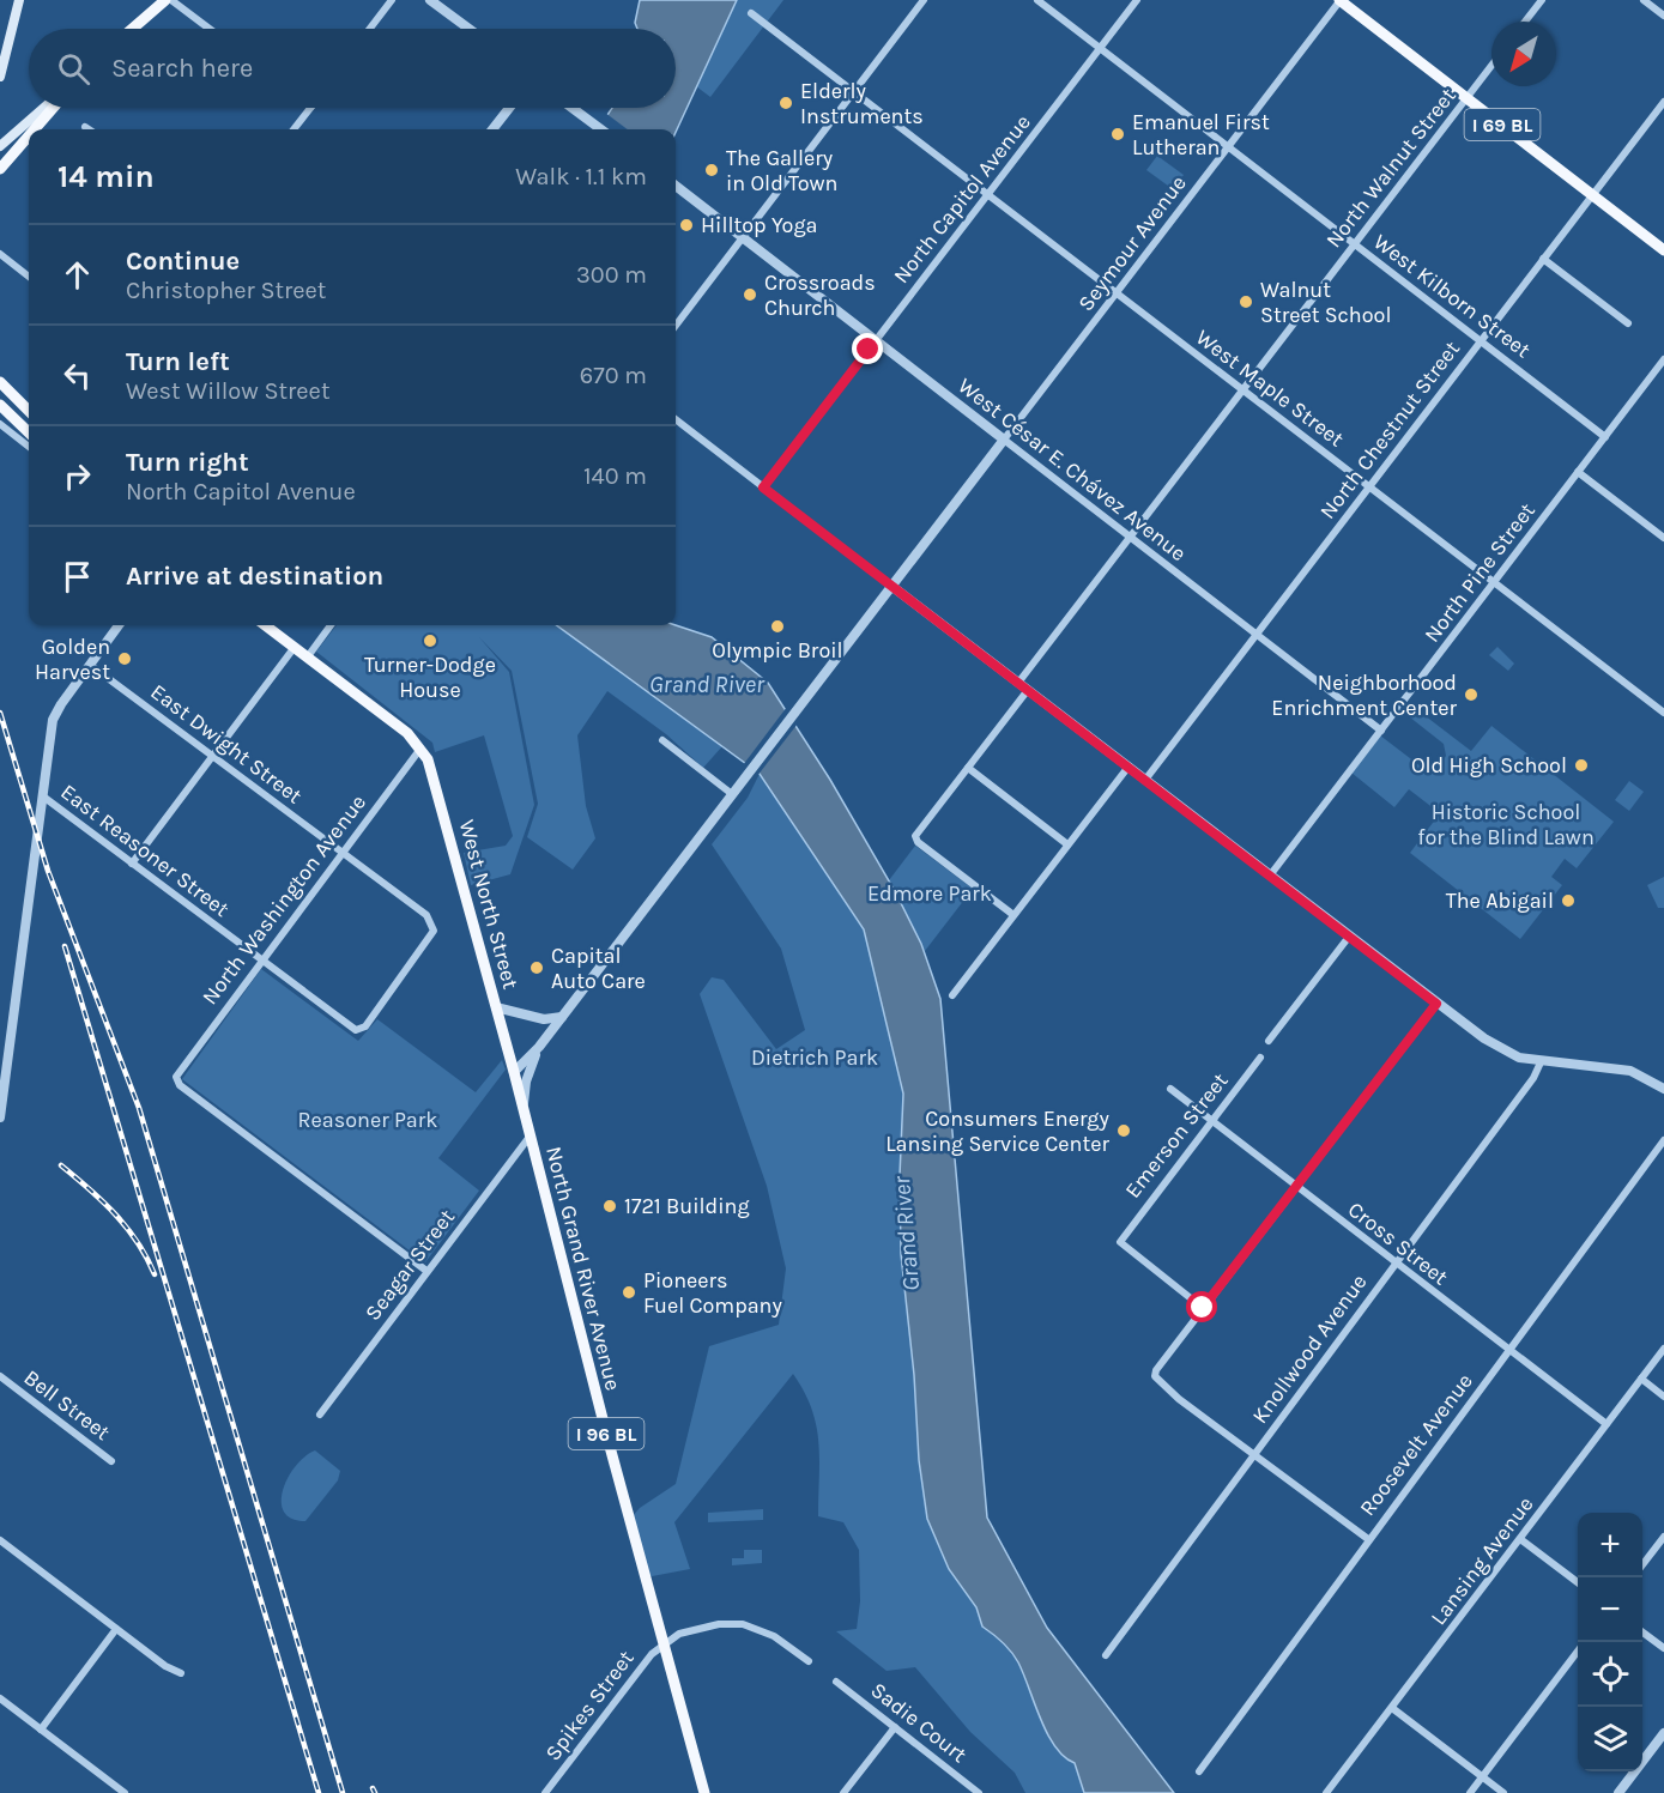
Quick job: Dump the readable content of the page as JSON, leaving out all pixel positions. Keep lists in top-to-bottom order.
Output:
{
  "streets": {
    "main road": [
      "I 69 BL",
      "West North Street",
      "North Grand River Avenue",
      "I 96 BL"
    ],
    "street": [
      "North Walnut Street",
      "North Capitol Avenue",
      "Seymour Avenue",
      "West Kilborn Street",
      "West Maple Street",
      "North Chestnut Street",
      "West César E. Chávez Avenue",
      "North Pine Street",
      "East Dwight Street",
      "East Reasoner Street",
      "North Washington Avenue",
      "Emerson Street",
      "Cross Street",
      "Seagar Street",
      "Knollwood Avenue",
      "Bell Street",
      "Roosevelt Avenue",
      "Lansing Avenue",
      "Spikes Street",
      "Sadie Court"
    ]
  },
  "crossings": [
    ["I 69 BL", "North Walnut Street"],
    ["I 69 BL", "Seymour Avenue"],
    ["I 69 BL", "North Chestnut Street"],
    ["North Walnut Street", "West Kilborn Street"],
    ["North Walnut Street", "West Maple Street"],
    ["North Walnut Street", "West César E. Chávez Avenue"],
    ["North Capitol Avenue", "West Kilborn Street"],
    ["North Capitol Avenue", "West Maple Street"],
    ["North Capitol Avenue", "West César E. Chávez Avenue"],
    ["Seymour Avenue", "West Kilborn Street"],
    ["Seymour Avenue", "West Maple Street"],
    ["Seymour Avenue", "West César E. Chávez Avenue"],
    ["West Kilborn Street", "North Chestnut Street"],
    ["West Kilborn Street", "North Pine Street"],
    ["West Maple Street", "North Chestnut Street"],
    ["West Maple Street", "North Pine Street"],
    ["North Chestnut Street", "West César E. Chávez Avenue"],
    ["West César E. Chávez Avenue", "North Pine Street"],
    ["East Dwight Street", "East Reasoner Street"],
    ["East Dwight Street", "North Washington Avenue"],
    ["East Reasoner Street", "North Washington Avenue"],
    ["North Washington Avenue", "West North Street"],
    ["North Washington Avenue", "Seagar Street"],
    ["North Washington Avenue", "I 96 BL"],
    ["West North Street", "North Grand River Avenue"],
    ["West North Street", "I 96 BL"],
    ["Emerson Street", "Cross Street"],
    ["Cross Street", "Knollwood Avenue"],
    ["Cross Street", "Roosevelt Avenue"],
    ["Cross Street", "Lansing Avenue"],
    ["Seagar Street", "North Grand River Avenue"],
    ["North Grand River Avenue", "Spikes Street"]
  ],
  "water": ["Grand River"],
  "parks": [
    "Historic School for the Blind Lawn",
    "Edmore Park",
    "Dietrich Park",
    "Reasoner Park"
  ],
  "places": [
    "Elderly Instruments",
    "Emanuel First Lutheran",
    "The Gallery in Old Town",
    "Hilltop Yoga",
    "Crossroads Church",
    "Walnut Street School",
    "Olympic Broil",
    "Turner-Dodge House",
    "Golden Harvest",
    "Neighborhood Enrichment Center",
    "Old High School",
    "The Abigail",
    "Capital Auto Care",
    "Consumers Energy Lansing Service Center",
    "1721 Building",
    "Pioneers Fuel Company"
  ],
  "north": "bottom left",
  "page": {
    "search": "Search here",
    "heading": ["14 min", "Walk · 1.1 km"],
    "list": [
      ["Continue", "Christopher Street", "300 m"],
      ["Turn left", "West Willow Street", "670 m"],
      ["Turn right", "North Capitol Avenue", "140 m"],
      "Arrive at destination"
    ],
    "map_buttons": ["+", "−"]
  }
}
